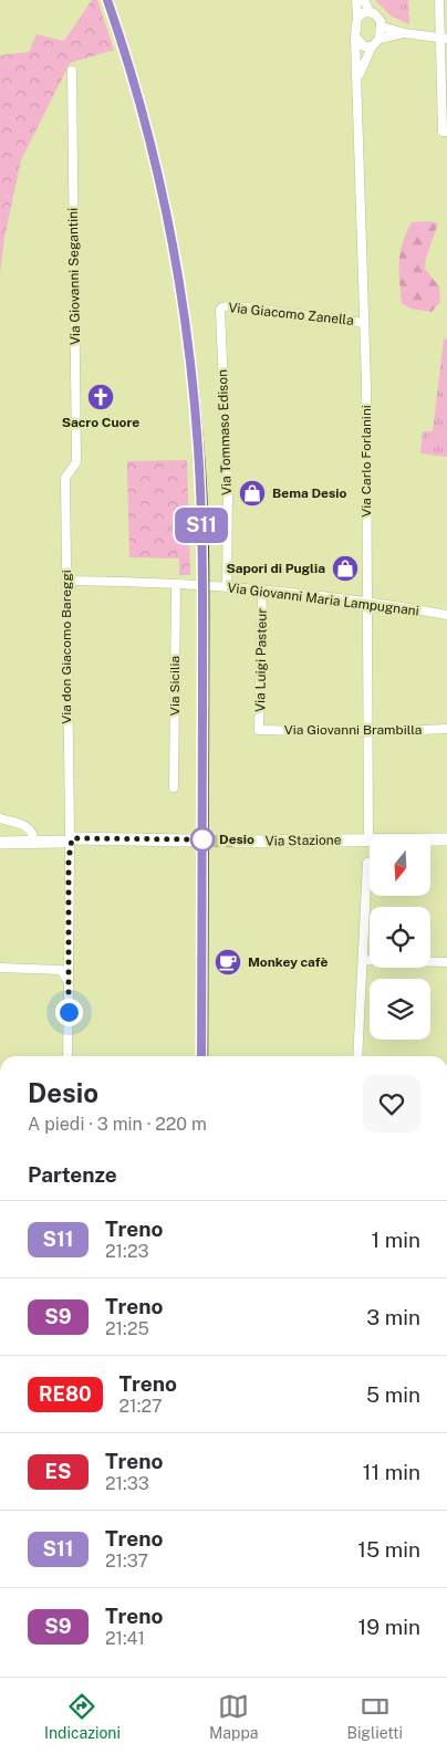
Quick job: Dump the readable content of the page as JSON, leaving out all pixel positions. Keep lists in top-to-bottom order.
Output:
{
  "streets": {
    "street": [
      "Via Giovanni Segantini",
      "Via Giacomo Zanella",
      "Via Tommaso Edison",
      "Via Carlo Forlanini",
      "Via Giovanni Maria Lampugnani",
      "Via don Giacomo Bareggi",
      "Via Luigi Pasteur",
      "Via Sicilia",
      "Via Giovanni Brambilla",
      "Via Stazione"
    ]
  },
  "crossings": [
    ["Via Giovanni Segantini", "Via don Giacomo Bareggi"],
    ["Via Giacomo Zanella", "Via Tommaso Edison"],
    ["Via Giacomo Zanella", "Via Carlo Forlanini"],
    ["Via Tommaso Edison", "Via Giovanni Maria Lampugnani"],
    ["Via Carlo Forlanini", "Via Giovanni Maria Lampugnani"],
    ["Via Carlo Forlanini", "Via Giovanni Brambilla"],
    ["Via Carlo Forlanini", "Via Stazione"],
    ["Via Giovanni Maria Lampugnani", "Via don Giacomo Bareggi"],
    ["Via Giovanni Maria Lampugnani", "Via Luigi Pasteur"],
    ["Via Giovanni Maria Lampugnani", "Via Sicilia"],
    ["Via Luigi Pasteur", "Via Giovanni Brambilla"]
  ],
  "places": {
    "church": ["Sacro Cuore"],
    "shop": ["Bema Desio", "Sapori di Puglia"],
    "other": ["Desio"],
    "cafe": ["Monkey cafè"]
  },
  "north": "bottom",
  "page": {
    "on_map": "S11",
    "heading": [
      ["Desio", "A piedi · 3 min · 220 m"],
      "Partenze"
    ],
    "list": [
      {
        "mark": "S11",
        "name": "Treno",
        "note": "21:23",
        "value": "1 min"
      },
      {
        "mark": "S9",
        "name": "Treno",
        "note": "21:25",
        "value": "3 min"
      },
      {
        "mark": "RE80",
        "name": "Treno",
        "note": "21:27",
        "value": "5 min"
      },
      {
        "mark": "ES",
        "name": "Treno",
        "note": "21:33",
        "value": "11 min"
      },
      {
        "mark": "S11",
        "name": "Treno",
        "note": "21:37",
        "value": "15 min"
      },
      {
        "mark": "S9",
        "name": "Treno",
        "note": "21:41",
        "value": "19 min"
      }
    ],
    "tabs": ["Indicazioni", "Mappa", "Biglietti"]
  }
}
